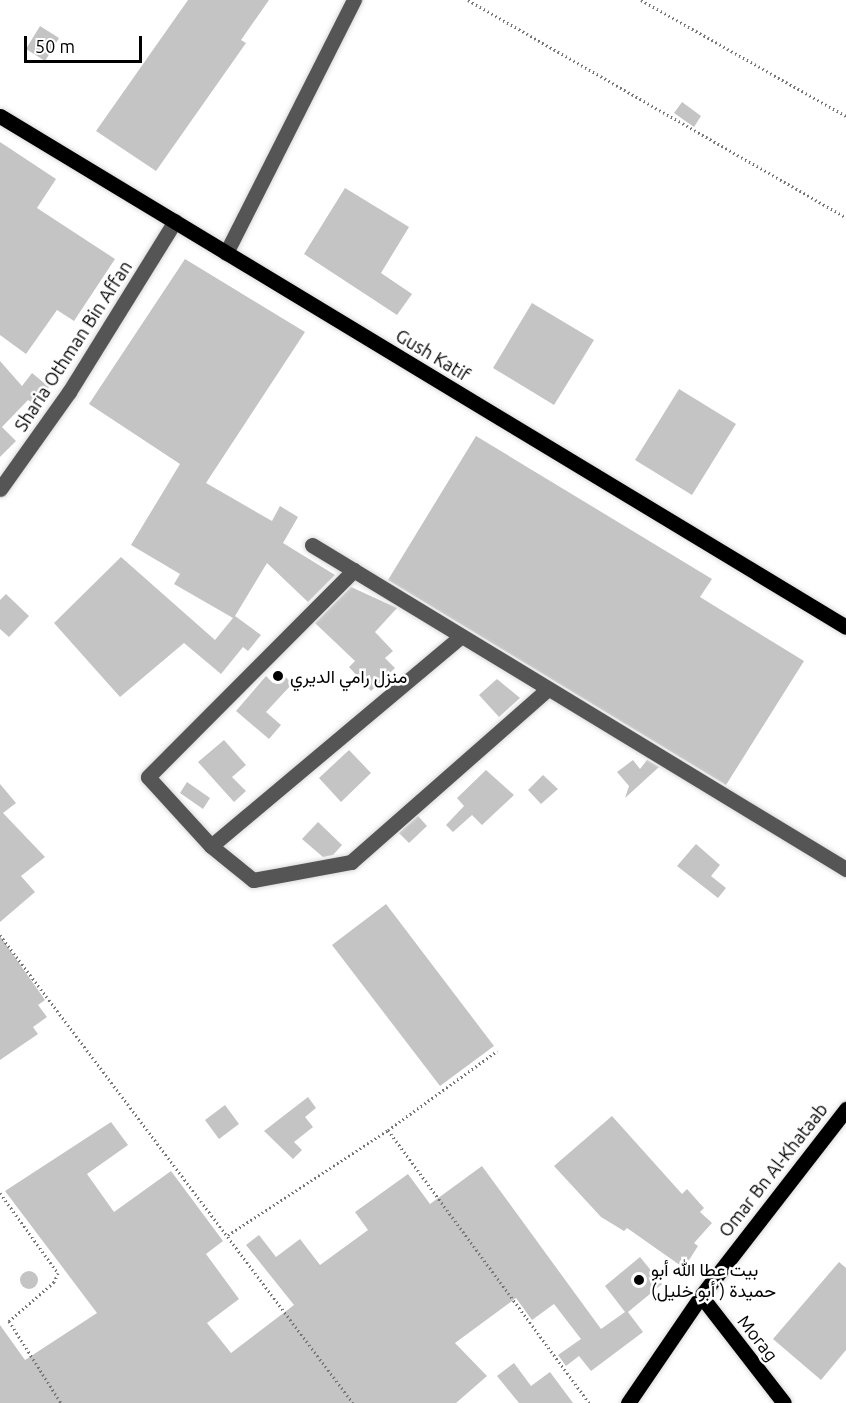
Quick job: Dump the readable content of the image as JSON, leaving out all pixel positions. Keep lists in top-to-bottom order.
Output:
{
  "streets": {
    "main road": ["Gush Katif", "Omar Bn Al-Khataab", "Morag"],
    "street": ["Sharia Othman Bin Affan"]
  },
  "crossings": [
    ["Sharia Othman Bin Affan", "Gush Katif"],
    ["Omar Bn Al-Khataab", "Morag"]
  ],
  "places": ["منزل رامي الديري", "بيت عطا الله أبو حميدة ( أبو خليل)"],
  "scale_bar": "50 m"
}
